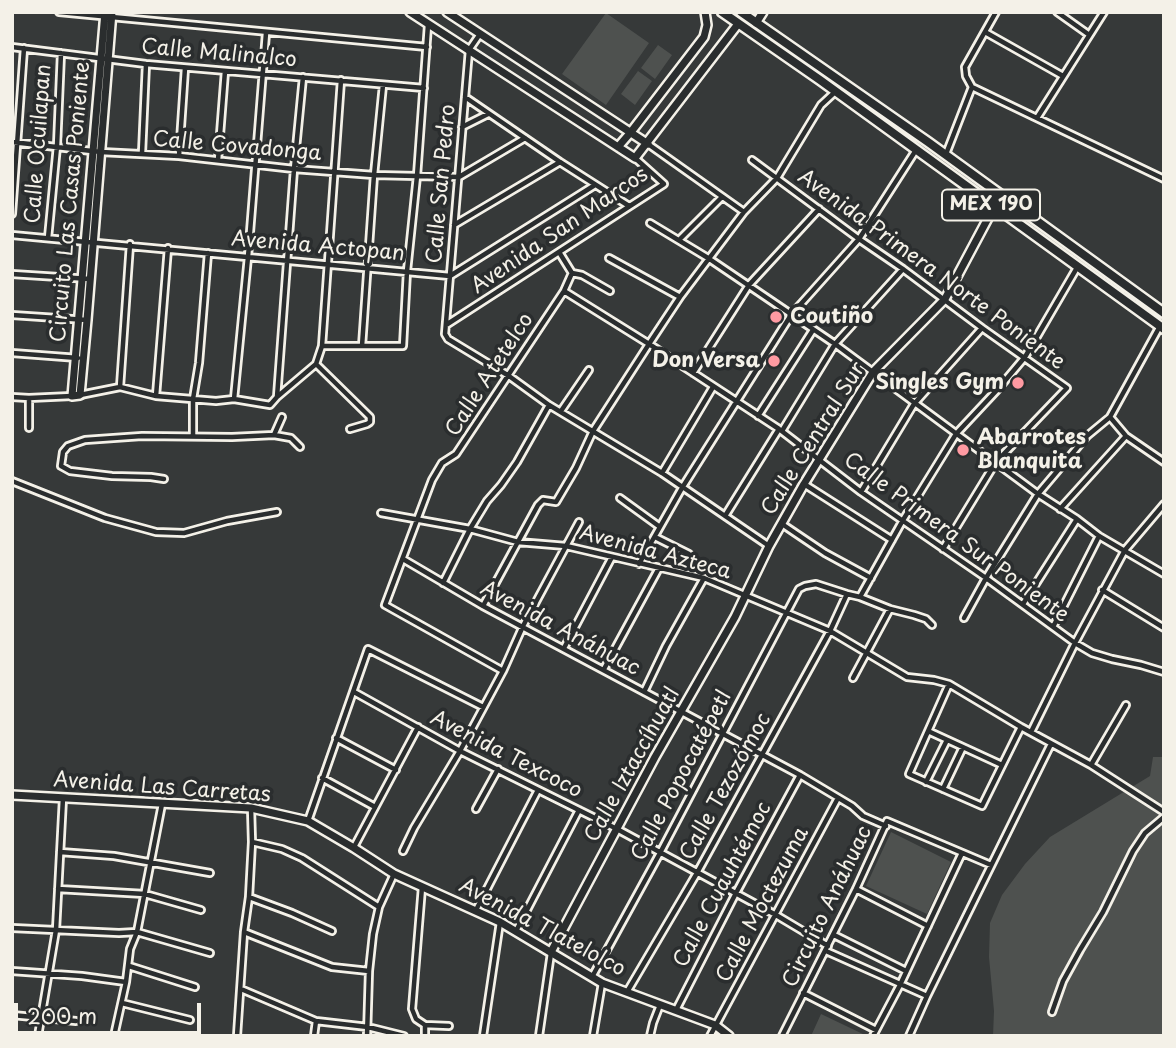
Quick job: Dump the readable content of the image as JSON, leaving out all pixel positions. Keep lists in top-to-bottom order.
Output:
{
  "streets": {
    "main road": ["MEX 190"],
    "street": [
      "Calle Malinalco",
      "Calle Ocuilapan",
      "Calle Covadonga",
      "Calle San Pedro",
      "Circuito Las Casas Poniente",
      "Avenida San Marcos",
      "Avenida Actopan",
      "Avenida Primera Norte Poniente",
      "Calle Atetelco",
      "Calle Central Sur",
      "Calle Primera Sur Poniente",
      "Avenida Azteca",
      "Avenida Anáhuac",
      "Avenida Texcoco",
      "Calle Iztaccíhuatl",
      "Calle Popocatépetl",
      "Calle Tezozómoc",
      "Avenida Las Carretas",
      "Calle Cuauhtémoc",
      "Calle Moctezuma",
      "Circuito Anáhuac",
      "Avenida Tlatelolco"
    ]
  },
  "crossings": [
    ["Calle Malinalco", "Calle Ocuilapan"],
    ["Calle Malinalco", "Circuito Las Casas Poniente"],
    ["Calle Ocuilapan", "Calle Covadonga"],
    ["Calle Ocuilapan", "Avenida Actopan"],
    ["Calle Covadonga", "Calle San Pedro"],
    ["Calle Covadonga", "Circuito Las Casas Poniente"],
    ["Calle San Pedro", "Avenida San Marcos"],
    ["Calle San Pedro", "Avenida Actopan"],
    ["Calle San Pedro", "Calle Atetelco"],
    ["Circuito Las Casas Poniente", "Avenida Actopan"],
    ["MEX 190", "Calle Central Sur"],
    ["Avenida Primera Norte Poniente", "Calle Central Sur"],
    ["Calle Atetelco", "Calle Primera Sur Poniente"],
    ["Calle Atetelco", "Avenida Azteca"],
    ["Calle Atetelco", "Avenida Anáhuac"],
    ["Calle Central Sur", "Calle Primera Sur Poniente"],
    ["Calle Central Sur", "Avenida Azteca"],
    ["Calle Central Sur", "Calle Iztaccíhuatl"],
    ["Avenida Azteca", "Calle Iztaccíhuatl"],
    ["Avenida Azteca", "Calle Popocatépetl"],
    ["Avenida Azteca", "Calle Tezozómoc"],
    ["Avenida Anáhuac", "Calle Iztaccíhuatl"],
    ["Avenida Anáhuac", "Calle Popocatépetl"],
    ["Avenida Anáhuac", "Calle Tezozómoc"],
    ["Avenida Anáhuac", "Calle Cuauhtémoc"],
    ["Avenida Anáhuac", "Calle Moctezuma"],
    ["Avenida Anáhuac", "Circuito Anáhuac"],
    ["Avenida Texcoco", "Calle Iztaccíhuatl"],
    ["Avenida Texcoco", "Calle Popocatépetl"],
    ["Avenida Texcoco", "Calle Tezozómoc"],
    ["Avenida Texcoco", "Calle Cuauhtémoc"],
    ["Avenida Texcoco", "Calle Moctezuma"],
    ["Avenida Texcoco", "Circuito Anáhuac"],
    ["Calle Iztaccíhuatl", "Avenida Tlatelolco"],
    ["Calle Popocatépetl", "Calle Tezozómoc"],
    ["Calle Popocatépetl", "Avenida Tlatelolco"],
    ["Calle Tezozómoc", "Avenida Tlatelolco"],
    ["Avenida Las Carretas", "Avenida Tlatelolco"],
    ["Calle Cuauhtémoc", "Avenida Tlatelolco"],
    ["Calle Moctezuma", "Avenida Tlatelolco"]
  ],
  "places": [
    "Coutiño",
    "Don Versa",
    "Singles Gym",
    "Abarrotes Blanquita"
  ],
  "scale_bar": "200 m"
}
